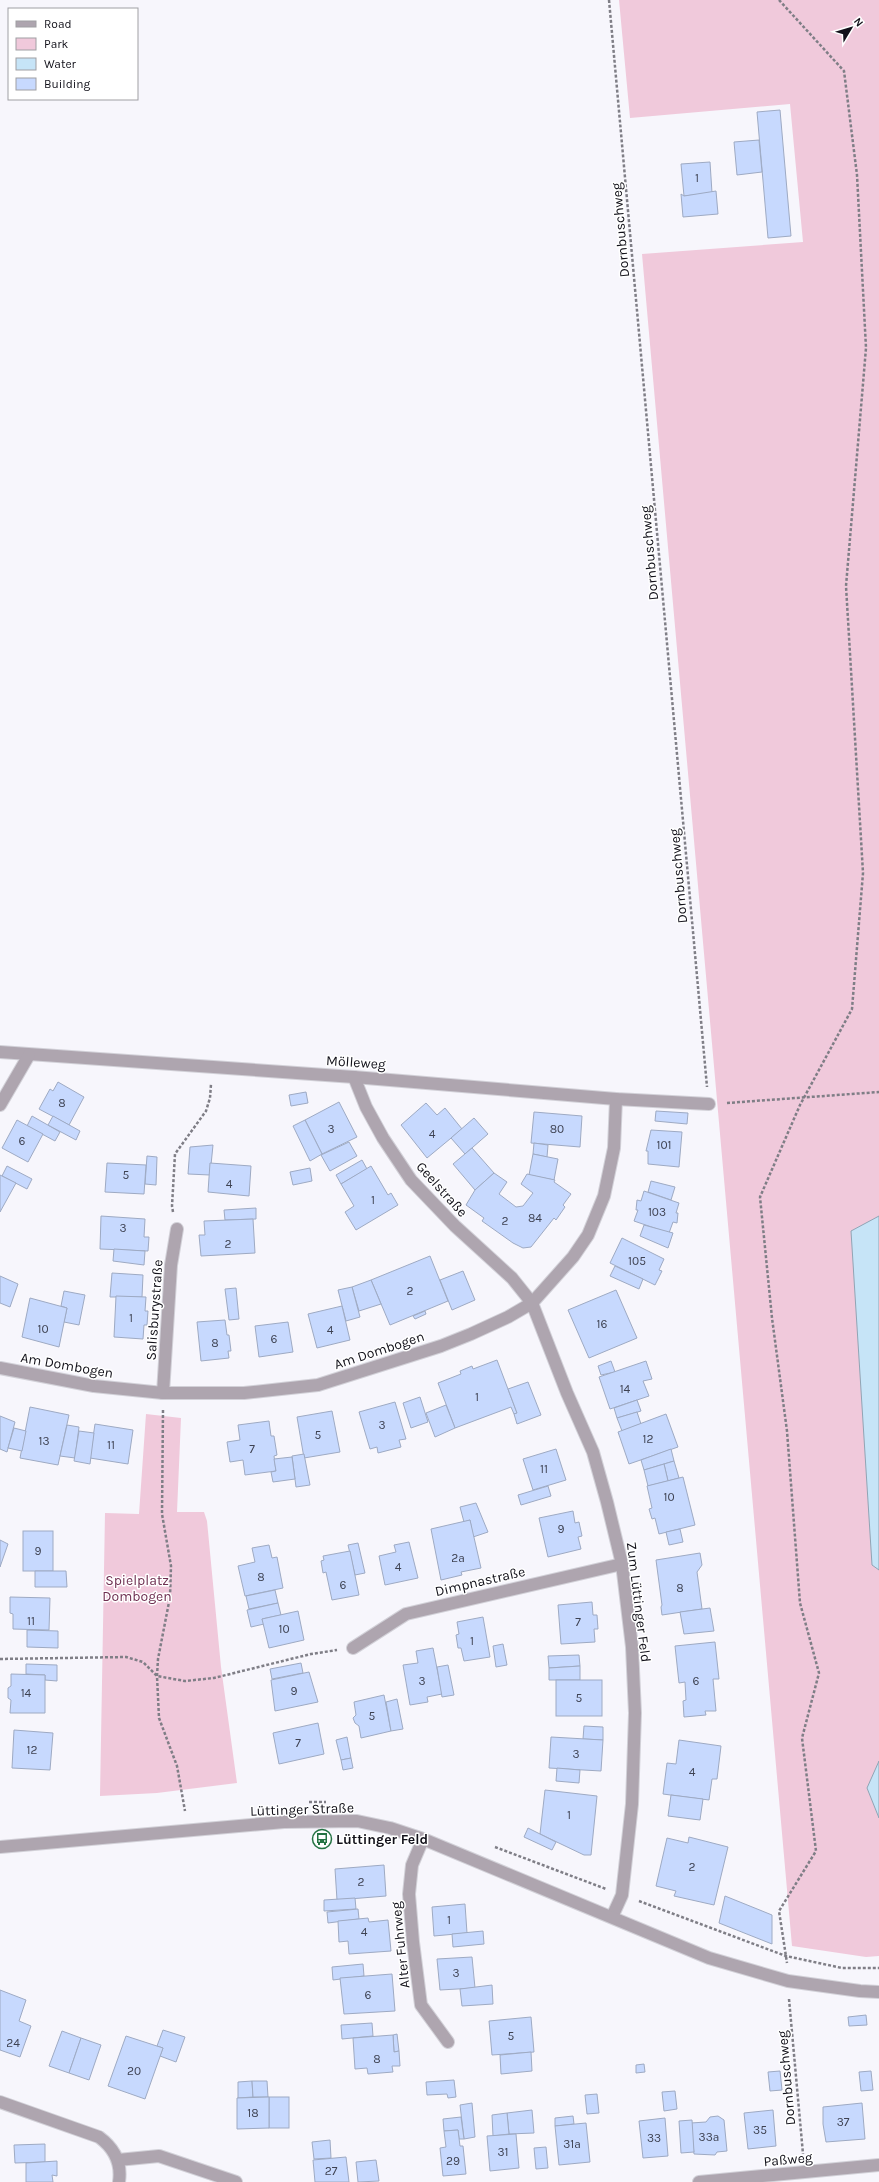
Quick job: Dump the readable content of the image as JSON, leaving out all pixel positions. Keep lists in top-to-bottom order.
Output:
{
  "streets": {
    "street": [
      "Mölleweg",
      "Geelstraße",
      "Salisburystraße",
      "Am Dombogen",
      "Dimpnastraße",
      "Zum Lüttinger Feld",
      "Lüttinger Straße",
      "Alter Fuhrweg",
      "Paßweg"
    ],
    "path": ["Dornbuschweg"]
  },
  "crossings": [
    ["Dornbuschweg", "Mölleweg"],
    ["Dornbuschweg", "Lüttinger Straße"],
    ["Dornbuschweg", "Paßweg"],
    ["Mölleweg", "Geelstraße"],
    ["Mölleweg", "Am Dombogen"],
    ["Geelstraße", "Am Dombogen"],
    ["Geelstraße", "Zum Lüttinger Feld"],
    ["Salisburystraße", "Am Dombogen"],
    ["Am Dombogen", "Zum Lüttinger Feld"],
    ["Dimpnastraße", "Zum Lüttinger Feld"],
    ["Zum Lüttinger Feld", "Lüttinger Straße"],
    ["Lüttinger Straße", "Alter Fuhrweg"]
  ],
  "parks": ["Spielplatz Dombogen"],
  "places": {
    "bus stop": ["Lüttinger Feld"]
  },
  "house_numbers": [
    "1",
    "8",
    "3",
    "80",
    "4",
    "6",
    "101",
    "5",
    "4",
    "1",
    "103",
    "84",
    "2",
    "3",
    "2",
    "105",
    "2",
    "1",
    "16",
    "10",
    "4",
    "6",
    "8",
    "14",
    "1",
    "3",
    "5",
    "12",
    "13",
    "11",
    "7",
    "11",
    "10",
    "9",
    "9",
    "2a",
    "4",
    "8",
    "6",
    "8",
    "11",
    "7",
    "10",
    "1",
    "3",
    "6",
    "9",
    "14",
    "5",
    "5",
    "7",
    "12",
    "3",
    "4",
    "1",
    "2",
    "2",
    "1",
    "4",
    "3",
    "6",
    "5",
    "24",
    "8",
    "20",
    "18",
    "37",
    "35",
    "33a",
    "33",
    "31a",
    "31",
    "29",
    "27"
  ],
  "legend": [
    "Road",
    "Park",
    "Water",
    "Building"
  ],
  "north": "top right"
}
